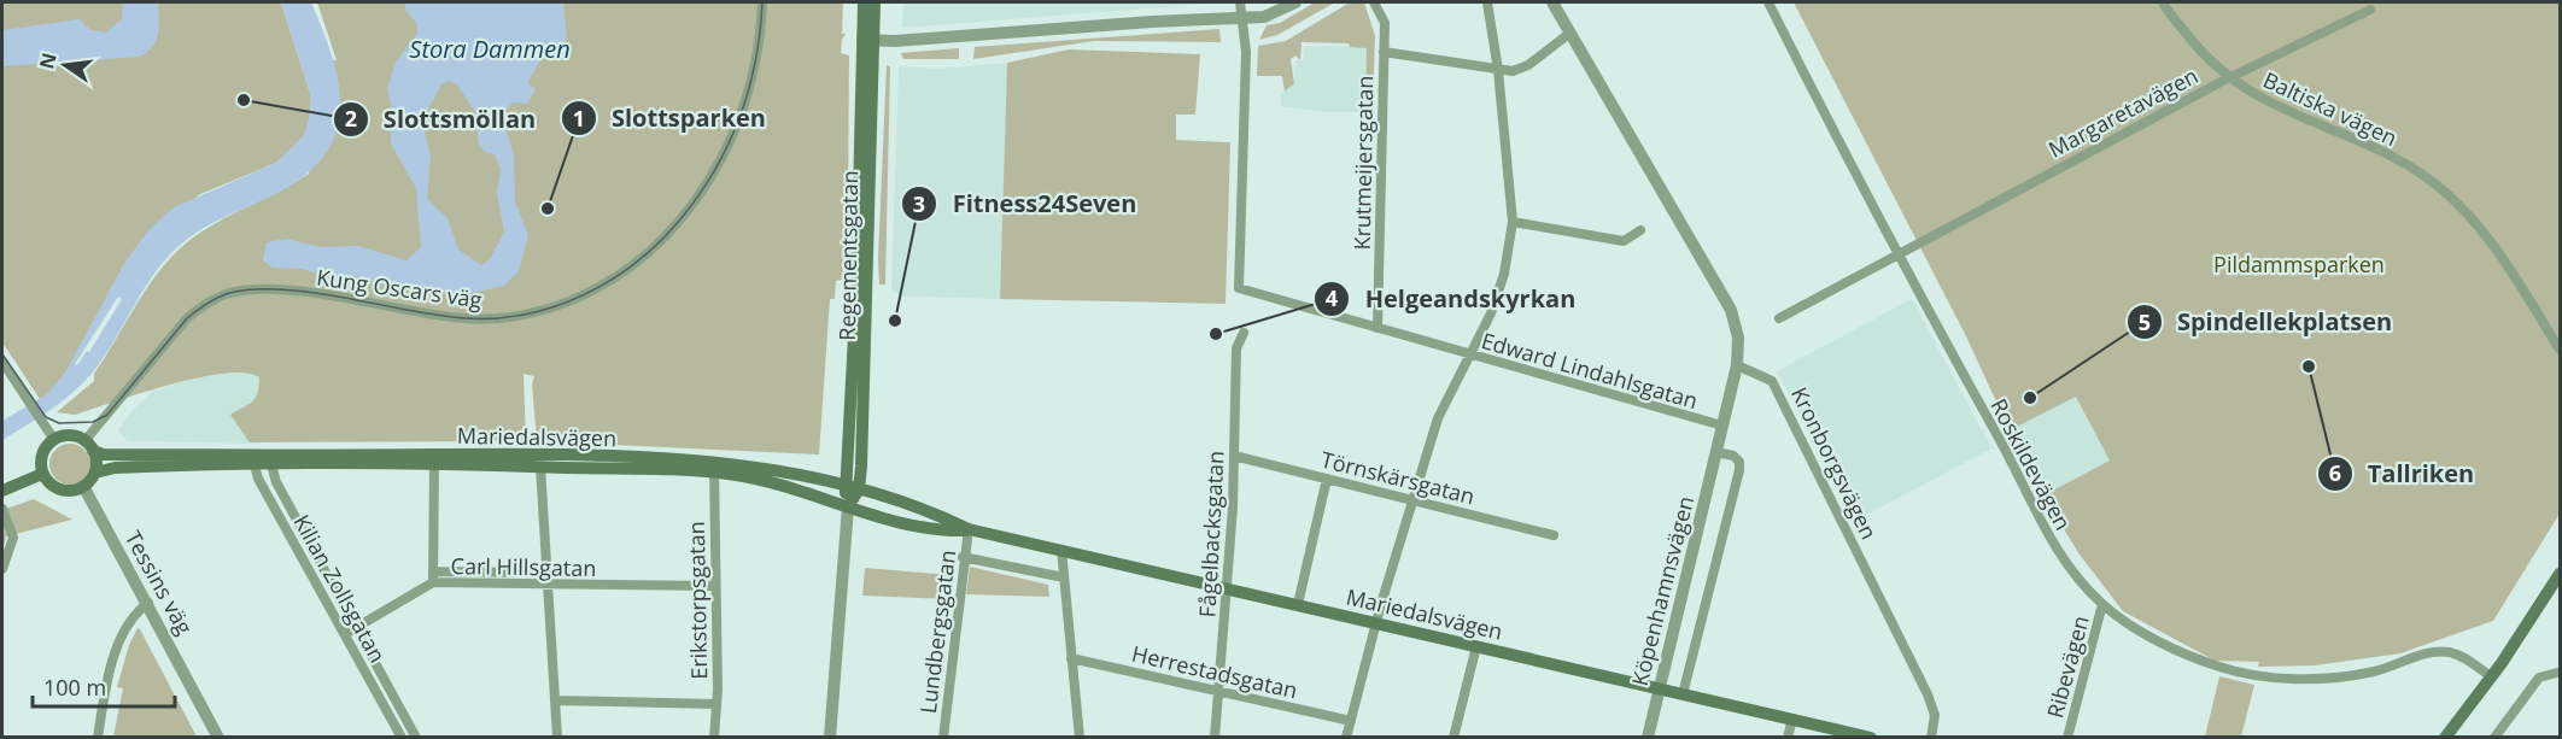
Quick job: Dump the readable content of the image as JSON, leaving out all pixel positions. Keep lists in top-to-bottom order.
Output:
{
  "streets": {
    "main road": ["Regementsgatan", "Mariedalsvägen"],
    "street": [
      "Baltiska vägen",
      "Margaretavägen",
      "Krutmeijersgatan",
      "Kung Oscars väg",
      "Edward Lindahlsgatan",
      "Kronborgsvägen",
      "Roskildevägen",
      "Törnskärsgatan",
      "Fågelbacksgatan",
      "Carl Hillsgatan",
      "Tessins väg",
      "Kilian Zollsgatan",
      "Köpenhamnsvägen",
      "Erikstorpsgatan",
      "Lundbergsgatan",
      "Ribevägen",
      "Herrestadsgatan"
    ]
  },
  "crossings": [
    ["Baltiska vägen", "Margaretavägen"],
    ["Margaretavägen", "Roskildevägen"],
    ["Krutmeijersgatan", "Edward Lindahlsgatan"],
    ["Regementsgatan", "Mariedalsvägen"],
    ["Kung Oscars väg", "Mariedalsvägen"],
    ["Kung Oscars väg", "Tessins väg"],
    ["Edward Lindahlsgatan", "Köpenhamnsvägen"],
    ["Mariedalsvägen", "Fågelbacksgatan"],
    ["Mariedalsvägen", "Tessins väg"],
    ["Mariedalsvägen", "Kilian Zollsgatan"],
    ["Mariedalsvägen", "Köpenhamnsvägen"],
    ["Mariedalsvägen", "Erikstorpsgatan"],
    ["Mariedalsvägen", "Lundbergsgatan"],
    ["Kronborgsvägen", "Köpenhamnsvägen"],
    ["Roskildevägen", "Ribevägen"],
    ["Törnskärsgatan", "Fågelbacksgatan"],
    ["Fågelbacksgatan", "Herrestadsgatan"],
    ["Carl Hillsgatan", "Kilian Zollsgatan"],
    ["Carl Hillsgatan", "Erikstorpsgatan"]
  ],
  "water": ["Stora Dammen"],
  "parks": ["Pildammsparken"],
  "places": [
    "Slottsmöllan",
    "Slottsparken",
    "Fitness24Seven",
    "Helgeandskyrkan",
    "Tallriken",
    "Spindellekplatsen"
  ],
  "scale_bar": "100 m",
  "north": "left"
}
